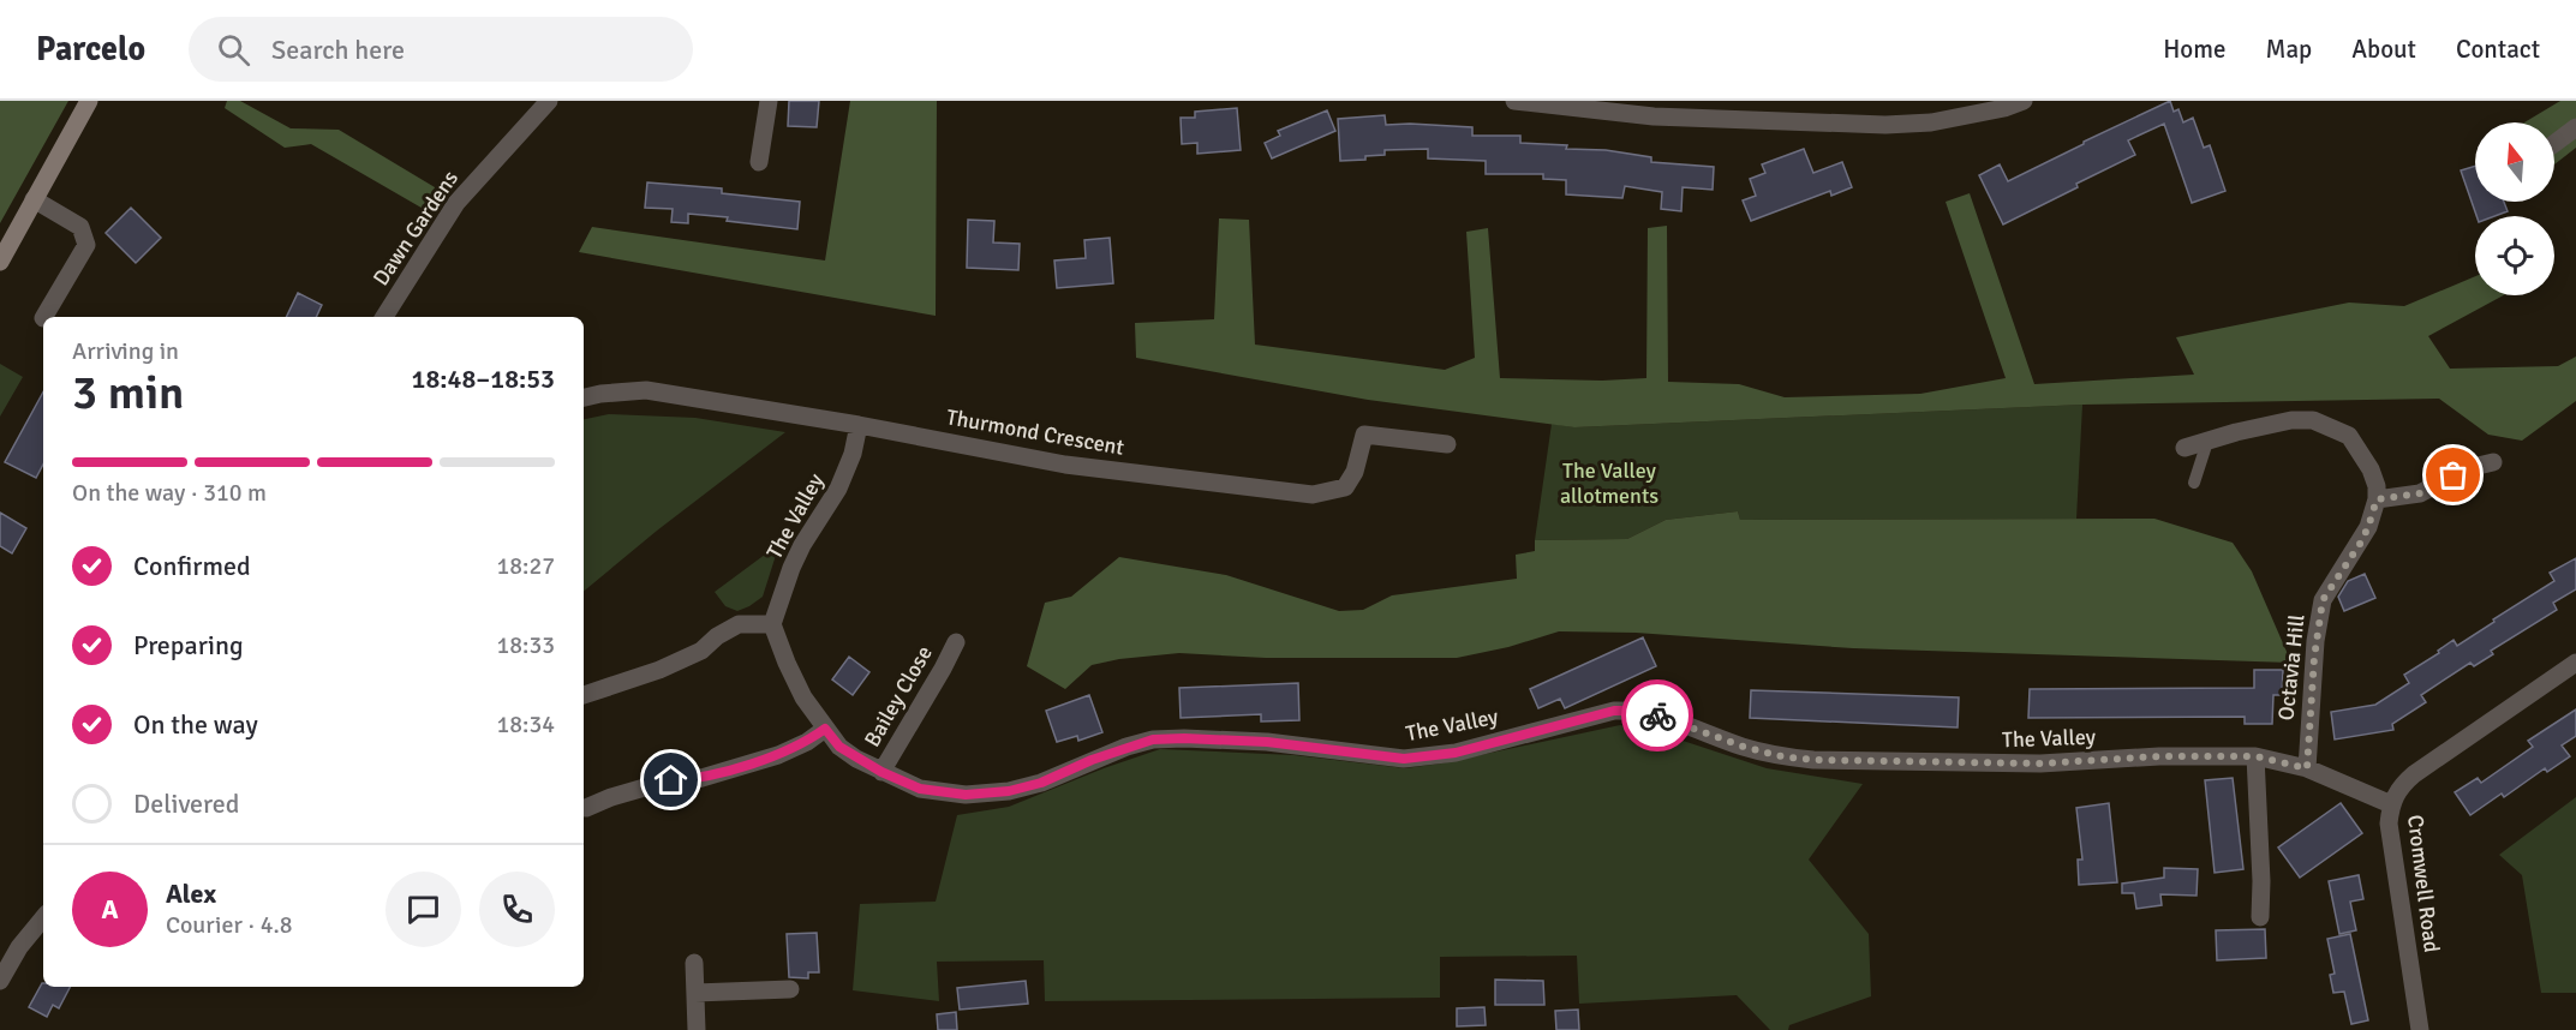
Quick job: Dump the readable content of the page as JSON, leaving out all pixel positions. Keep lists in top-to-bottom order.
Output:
{
  "streets": {
    "street": [
      "Dawn Gardens",
      "Thurmond Crescent",
      "The Valley",
      "Octavia Hill",
      "Bailey Close",
      "Cromwell Road"
    ]
  },
  "crossings": [
    ["Thurmond Crescent", "The Valley"],
    ["The Valley", "Octavia Hill"],
    ["The Valley", "Bailey Close"],
    ["The Valley", "Cromwell Road"]
  ],
  "parks": ["The Valley allotments"],
  "north": "top",
  "page": {
    "header": "Parcelo",
    "search": "Search here",
    "nav": [
      "Home",
      "Map",
      "About",
      "Contact"
    ],
    "heading": ["3 min", "Arriving in", "18:48–18:53"],
    "panel": ["Alex", "Courier · 4.8"],
    "bar": "On the way · 310 m",
    "list": [
      ["Confirmed", "18:27"],
      ["Preparing", "18:33"],
      ["On the way", "18:34"],
      "Delivered"
    ],
    "round": "A"
  }
}
